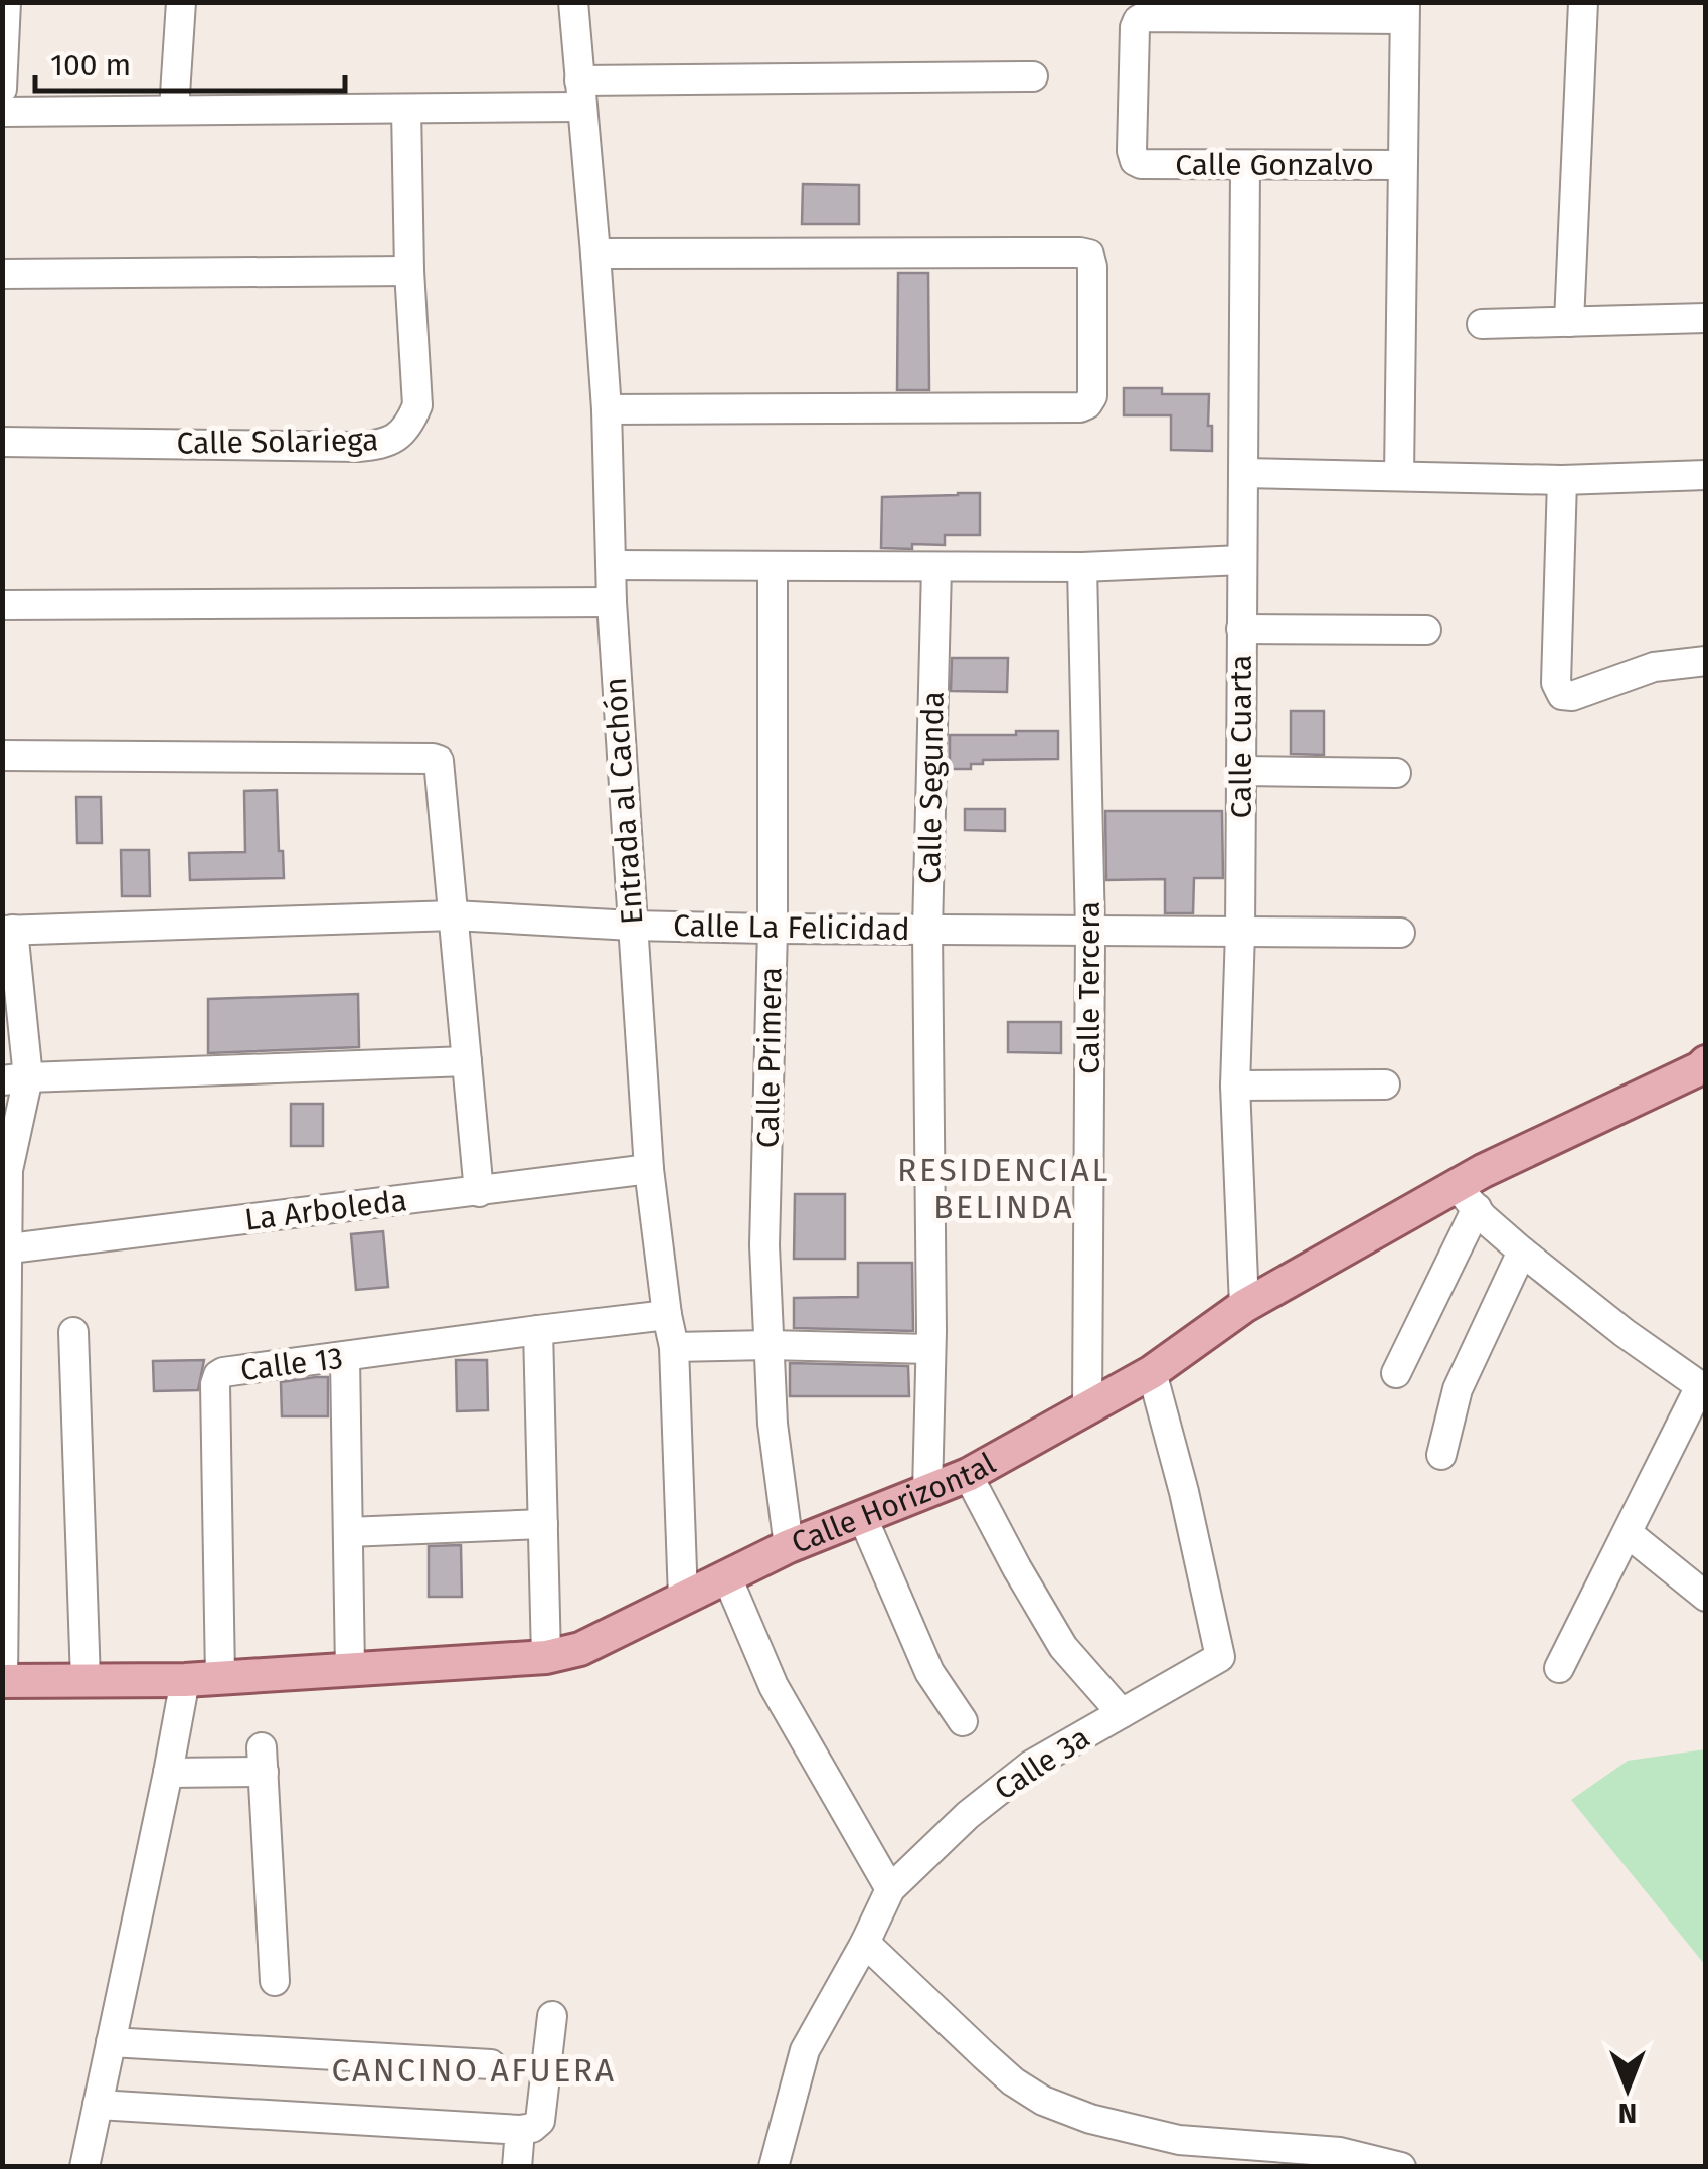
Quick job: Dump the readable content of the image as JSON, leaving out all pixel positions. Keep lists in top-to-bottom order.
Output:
{
  "streets": {
    "main road": ["Calle Horizontal"],
    "street": [
      "Calle Gonzalvo",
      "Calle Solariega",
      "Calle Cuarta",
      "Calle Segunda",
      "Entrada al Cachón",
      "Calle La Felicidad",
      "Calle Tercera",
      "Calle Primera",
      "La Arboleda",
      "Calle 13",
      "Calle 3a"
    ]
  },
  "crossings": [
    ["Calle Gonzalvo", "Calle Cuarta"],
    ["Calle Cuarta", "Calle La Felicidad"],
    ["Calle Cuarta", "Calle Horizontal"],
    ["Calle Segunda", "Calle La Felicidad"],
    ["Calle Segunda", "Calle Horizontal"],
    ["Entrada al Cachón", "Calle La Felicidad"],
    ["Entrada al Cachón", "La Arboleda"],
    ["Entrada al Cachón", "Calle 13"],
    ["Entrada al Cachón", "Calle Horizontal"],
    ["Calle La Felicidad", "Calle Tercera"],
    ["Calle La Felicidad", "Calle Primera"],
    ["Calle Tercera", "Calle Horizontal"],
    ["Calle Primera", "Calle Horizontal"],
    ["Calle 13", "Calle Horizontal"],
    ["Calle Horizontal", "Calle 3a"]
  ],
  "districts": ["RESIDENCIAL BELINDA", "CANCINO AFUERA"],
  "scale_bar": "100 m",
  "north": "bottom"
}
